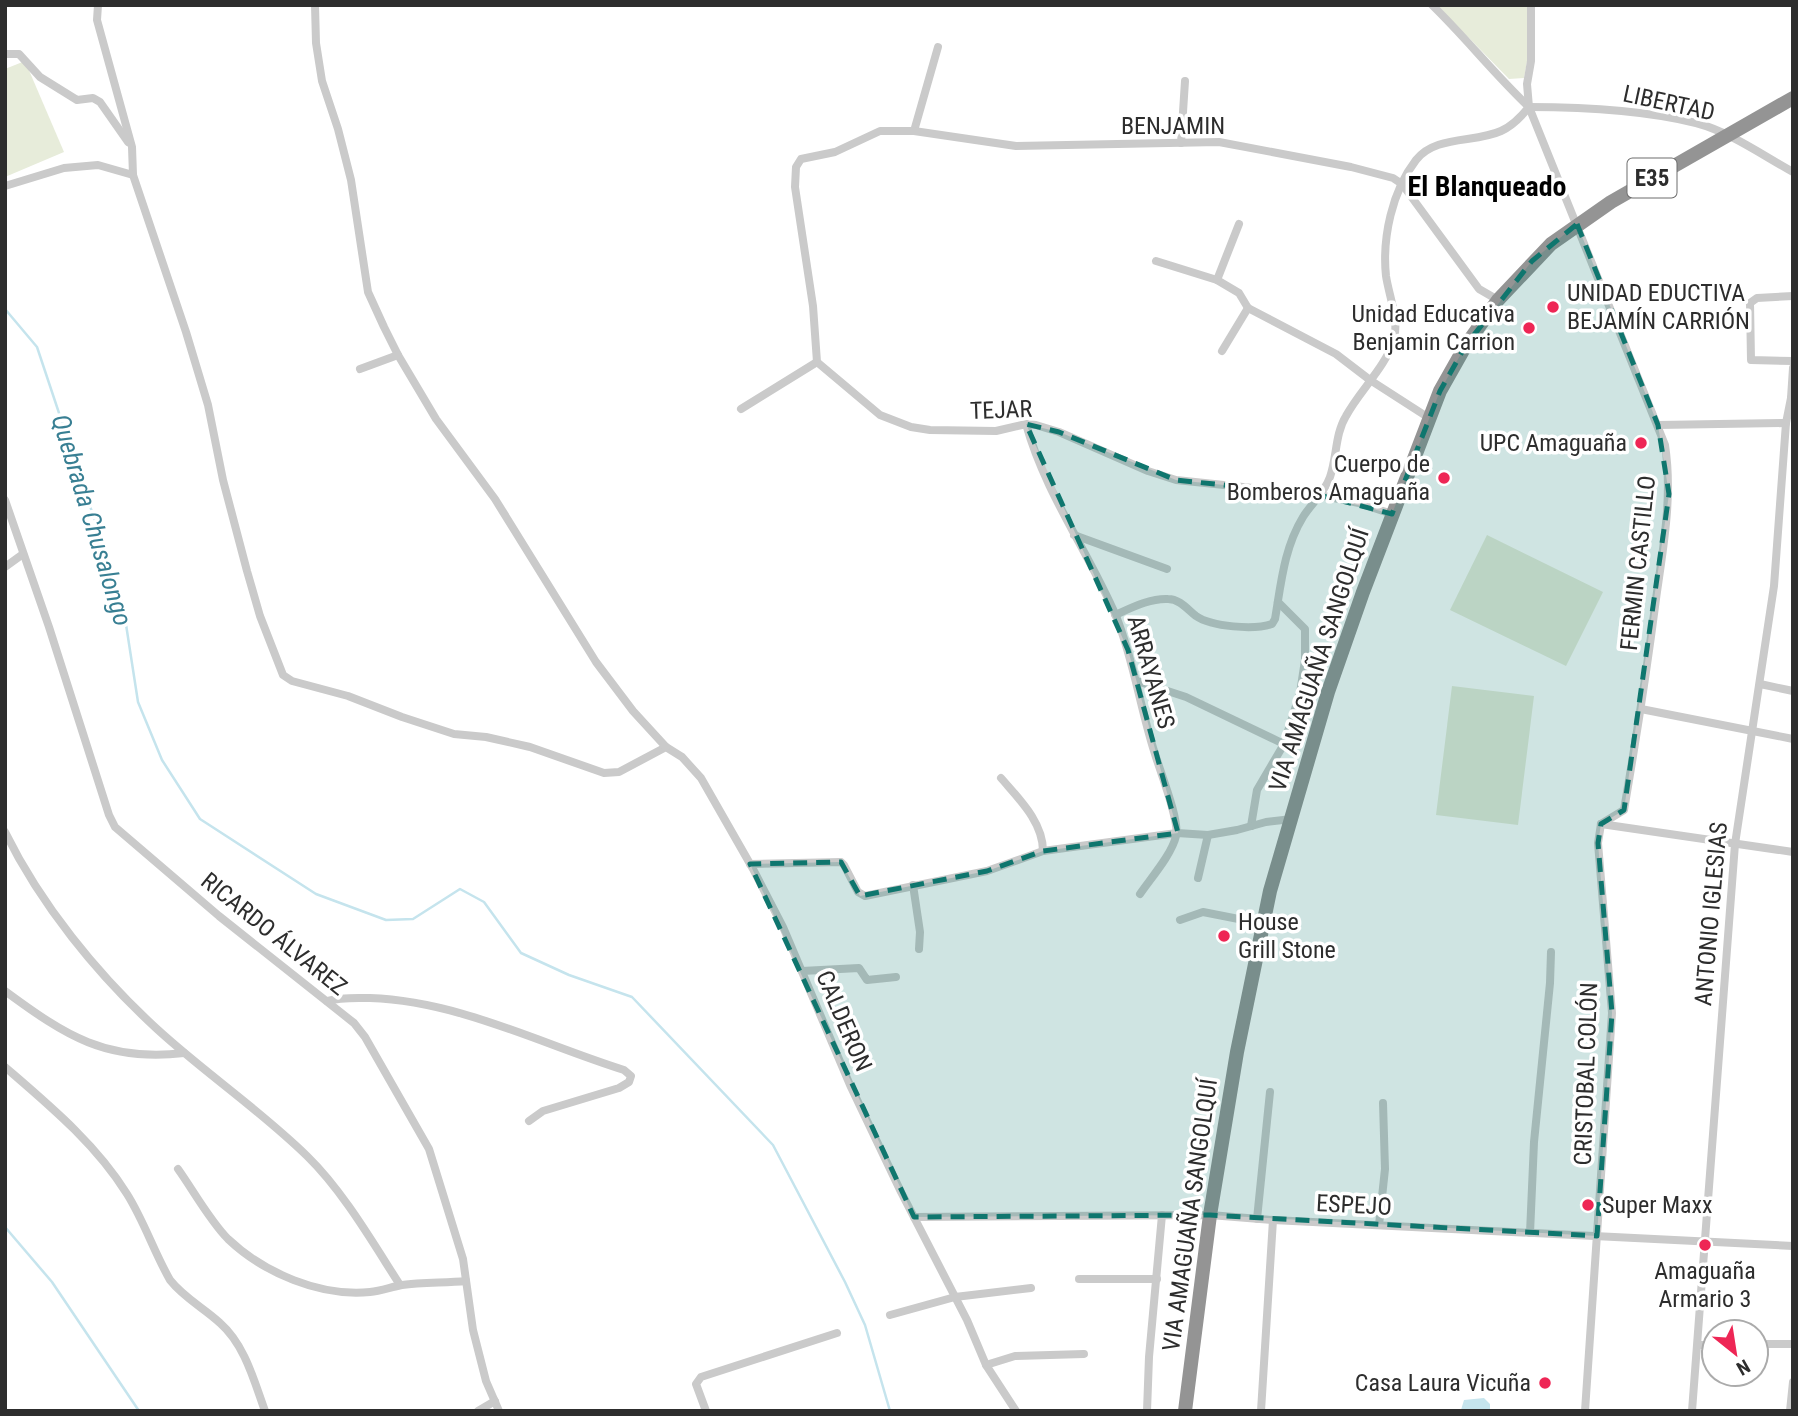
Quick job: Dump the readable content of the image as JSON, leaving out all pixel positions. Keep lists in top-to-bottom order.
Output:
{
  "streets": {
    "highway": ["E35", "VIA AMAGUAÑA SANGOLQUÍ"],
    "street": [
      "LIBERTAD",
      "BENJAMIN",
      "TEJAR",
      "FERMIN CASTILLO",
      "ARRAYANES",
      "ANTONIO IGLESIAS",
      "RICARDO ÁLVAREZ",
      "CALDERON",
      "CRISTOBAL COLÓN",
      "ESPEJO"
    ]
  },
  "crossings": [
    ["LIBERTAD", "FERMIN CASTILLO"],
    ["LIBERTAD", "VIA AMAGUAÑA SANGOLQUÍ"],
    ["BENJAMIN", "TEJAR"],
    ["TEJAR", "VIA AMAGUAÑA SANGOLQUÍ"],
    ["TEJAR", "ARRAYANES"],
    ["FERMIN CASTILLO", "VIA AMAGUAÑA SANGOLQUÍ"],
    ["VIA AMAGUAÑA SANGOLQUÍ", "ESPEJO"],
    ["ANTONIO IGLESIAS", "ESPEJO"],
    ["CALDERON", "ESPEJO"],
    ["CRISTOBAL COLÓN", "ESPEJO"]
  ],
  "districts": ["El Blanqueado"],
  "water": ["Quebrada Chusalongo"],
  "places": [
    "UNIDAD EDUCTIVA BEJAMÍN CARRIÓN",
    "Unidad Educativa Benjamin Carrion",
    "UPC Amaguaña",
    "Cuerpo de Bomberos Amaguaña",
    "House Grill Stone",
    "Super Maxx",
    "Amaguaña Armario 3",
    "Casa Laura Vicuña"
  ],
  "north": "bottom right"
}
